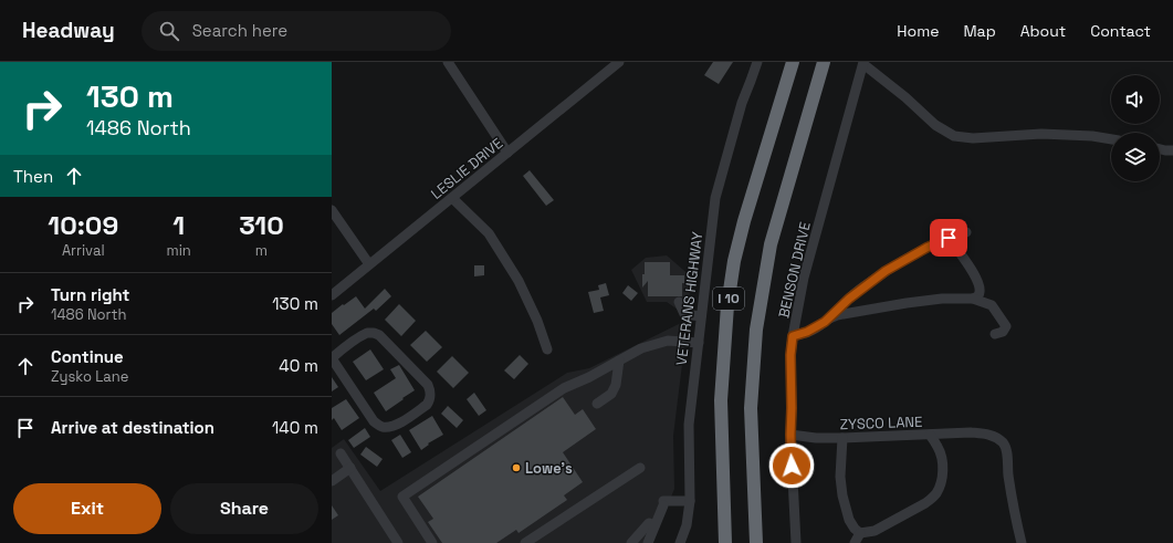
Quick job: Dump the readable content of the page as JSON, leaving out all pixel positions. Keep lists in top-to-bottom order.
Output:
{
  "streets": {
    "highway": ["I 10"],
    "street": [
      "LESLIE DRIVE",
      "BENSON DRIVE",
      "VETERANS HIGHWAY",
      "ZYSCO LANE"
    ]
  },
  "crossings": [
    ["BENSON DRIVE", "ZYSCO LANE"]
  ],
  "places": ["Lowe's"],
  "page": {
    "header": "Headway",
    "search": "Search here",
    "nav": [
      "Home",
      "Map",
      "About",
      "Contact"
    ],
    "turn": ["130 m", "1486 North"],
    "then": "Then",
    "eta": [
      "10:09",
      "Arrival",
      "1",
      "min",
      "310",
      "m"
    ],
    "list": [
      {
        "name": "Turn right",
        "note": "1486 North",
        "value": "130 m"
      },
      {
        "name": "Continue",
        "note": "Zysko Lane",
        "value": "40 m"
      },
      {
        "name": "Arrive at destination",
        "value": "140 m"
      }
    ],
    "buttons": ["Exit", "Share"]
  }
}
